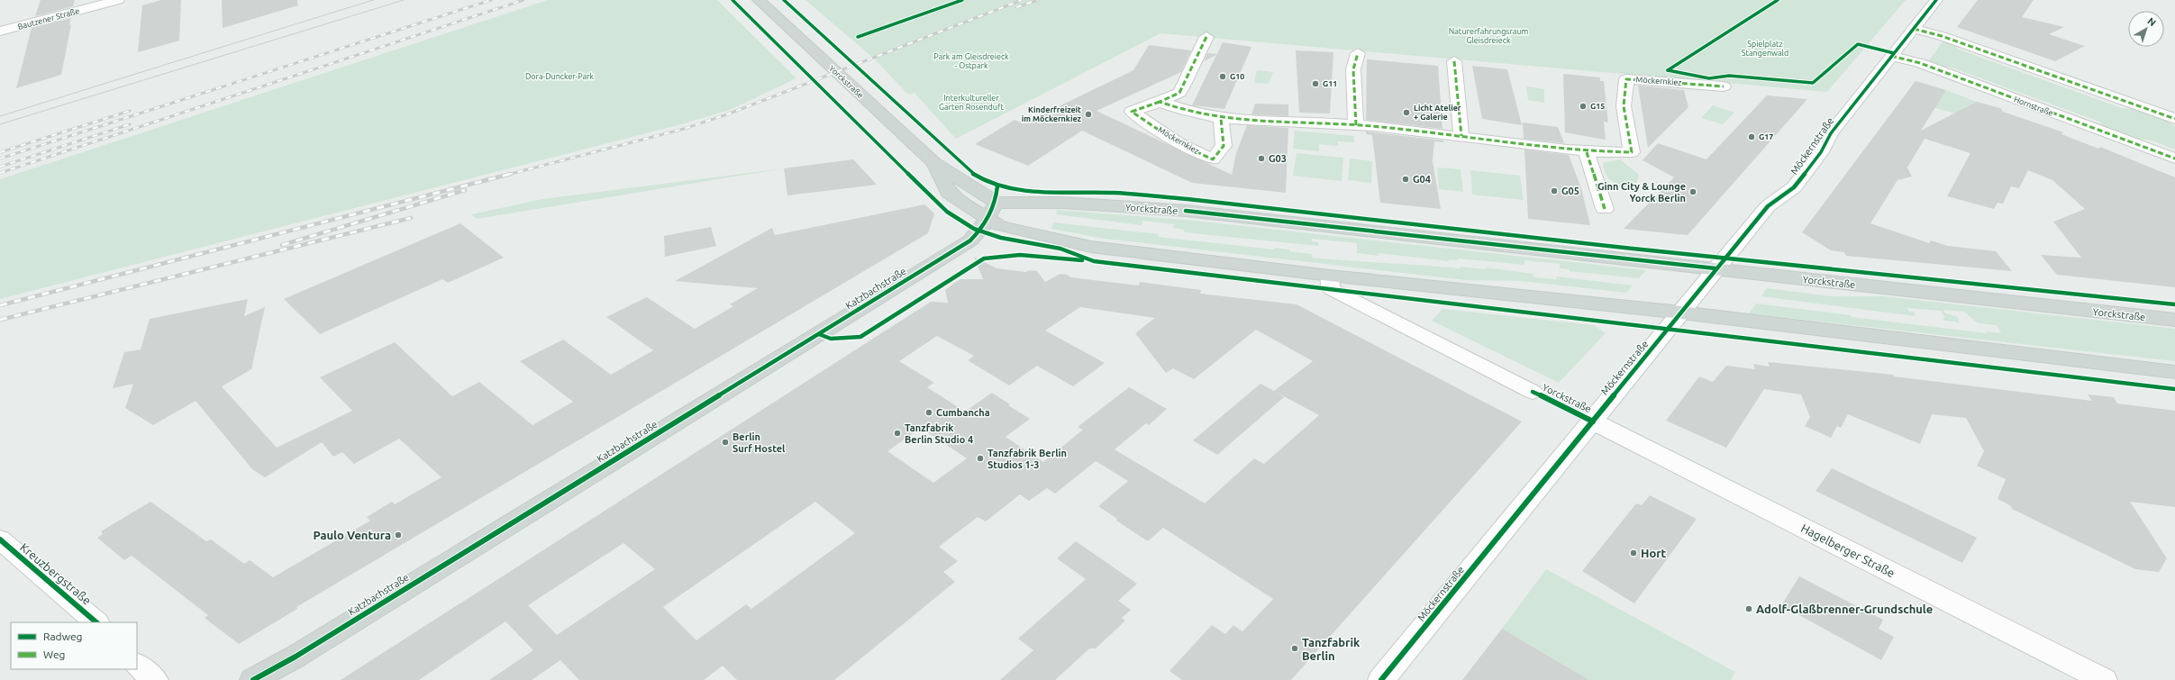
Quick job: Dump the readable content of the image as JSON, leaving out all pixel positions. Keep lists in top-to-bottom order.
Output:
{
  "streets": {
    "main road": ["Yorckstraße", "Katzbachstraße"],
    "street": [
      "Bautzener Straße",
      "Möckernkiez",
      "Hornstraße",
      "Möckernstraße",
      "Hagelberger Straße",
      "Kreuzbergstraße"
    ]
  },
  "crossings": [
    ["Yorckstraße", "Möckernstraße"],
    ["Yorckstraße", "Katzbachstraße"],
    ["Hornstraße", "Möckernstraße"],
    ["Möckernstraße", "Hagelberger Straße"]
  ],
  "parks": [
    "Naturerfahrungsraum Gleisdreieck",
    "Spielplatz Stangenwald",
    "Park am Gleisdreieck - Ostpark",
    "Dora-Duncker-Park",
    "Interkultureller Garten Rosenduft"
  ],
  "places": [
    "G10",
    "G11",
    "G15",
    "Licht Atelier + Galerie",
    "Kinderfreizeit im Möckernkiez",
    "G17",
    "G03",
    "G04",
    "G05",
    "Ginn City & Lounge Yorck Berlin",
    "Cumbancha",
    "Tanzfabrik Berlin Studio 4",
    "Berlin Surf Hostel",
    "Tanzfabrik Berlin Studios 1-3",
    "Paulo Ventura",
    "Hort",
    "Adolf-Glaßbrenner-Grundschule",
    "Tanzfabrik Berlin"
  ],
  "legend": ["Radweg", "Weg"],
  "north": "top right"
}
